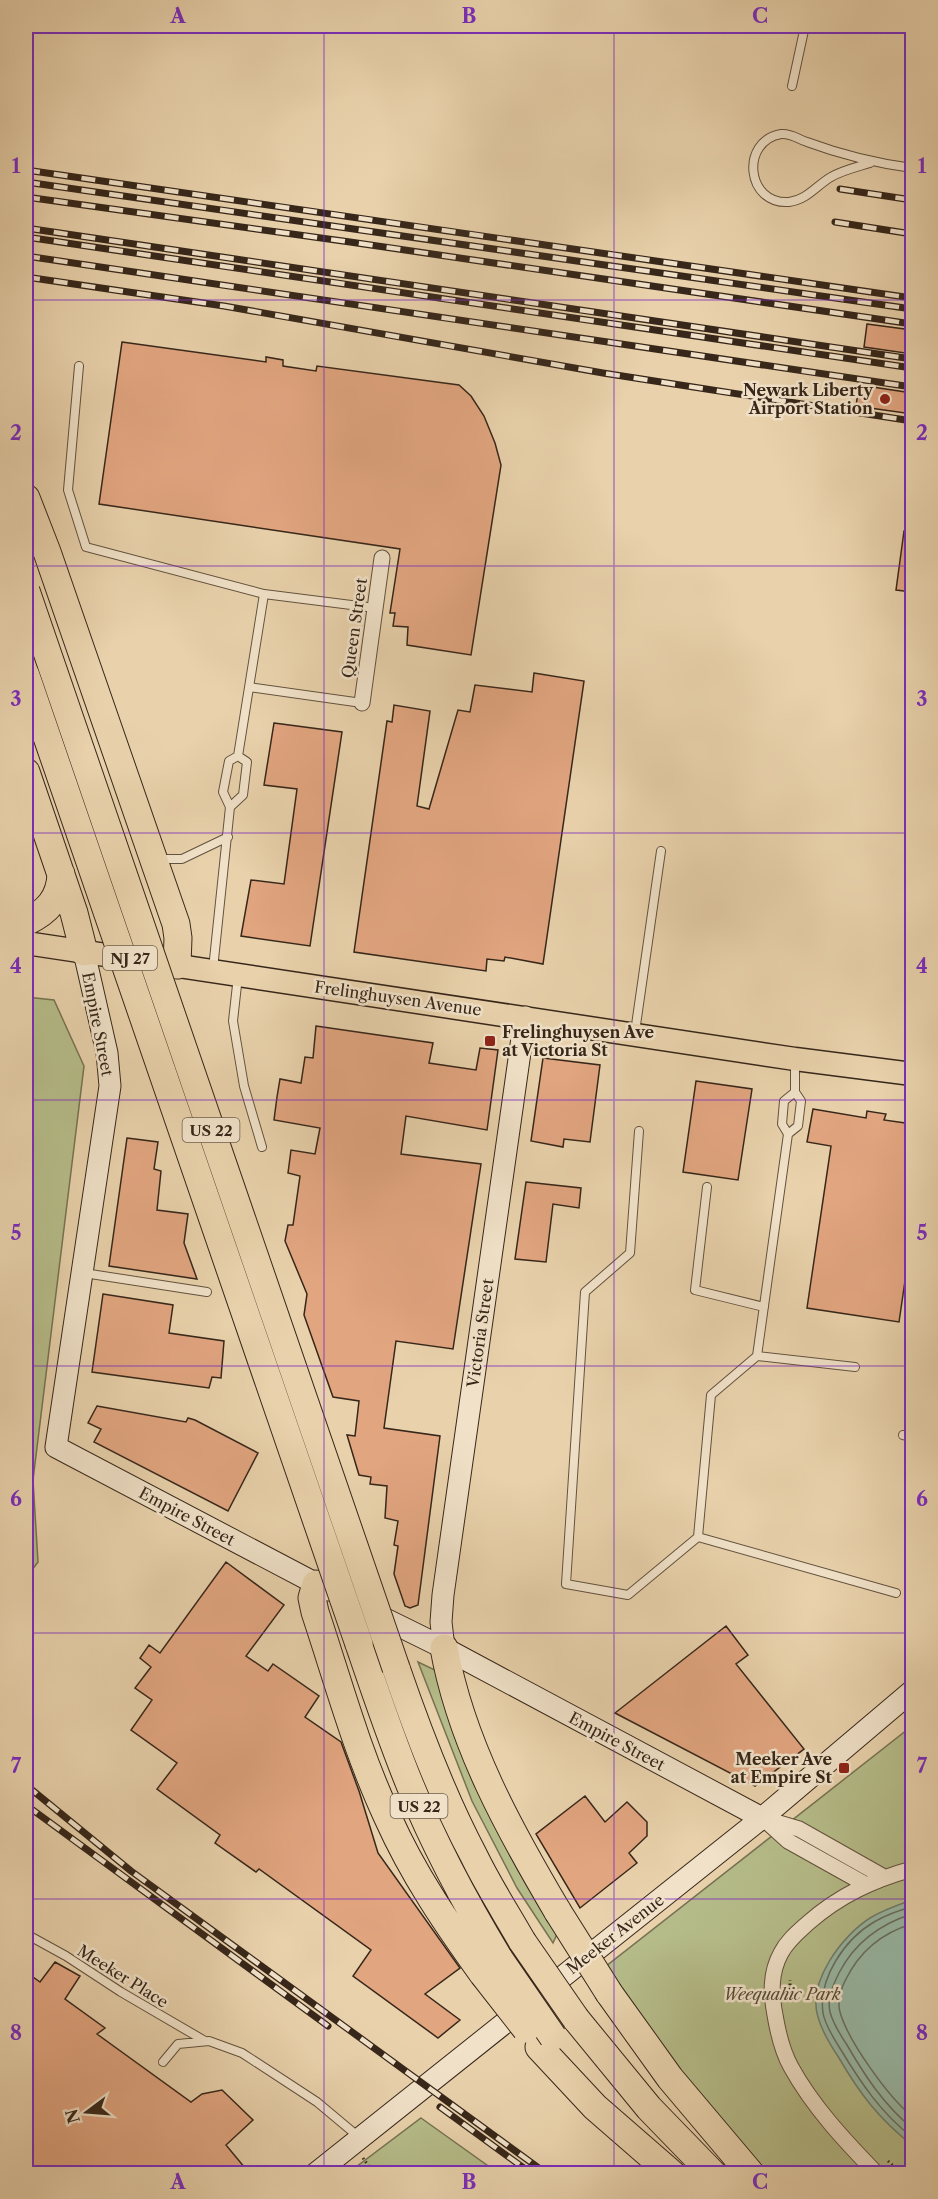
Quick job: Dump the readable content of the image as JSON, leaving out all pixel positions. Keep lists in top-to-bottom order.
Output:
{
  "streets": {
    "highway": ["US 22"],
    "main road": ["NJ 27", "Frelinghuysen Avenue"],
    "street": [
      "Queen Street",
      "Empire Street",
      "Victoria Street",
      "Meeker Avenue"
    ],
    "lane": ["Meeker Place"]
  },
  "crossings": [
    ["Frelinghuysen Avenue", "Empire Street"],
    ["Frelinghuysen Avenue", "Victoria Street"],
    ["Empire Street", "Victoria Street"],
    ["Empire Street", "Meeker Avenue"]
  ],
  "parks": ["Weequahic Park"],
  "places": {
    "other": ["Newark Liberty Airport Station"],
    "transit": ["Frelinghuysen Ave at Victoria St", "Meeker Ave at Empire St"]
  },
  "north": "left",
  "grid": {
    "columns": ["A", "B", "C"],
    "rows": [
      "1",
      "2",
      "3",
      "4",
      "5",
      "6",
      "7",
      "8"
    ]
  }
}
